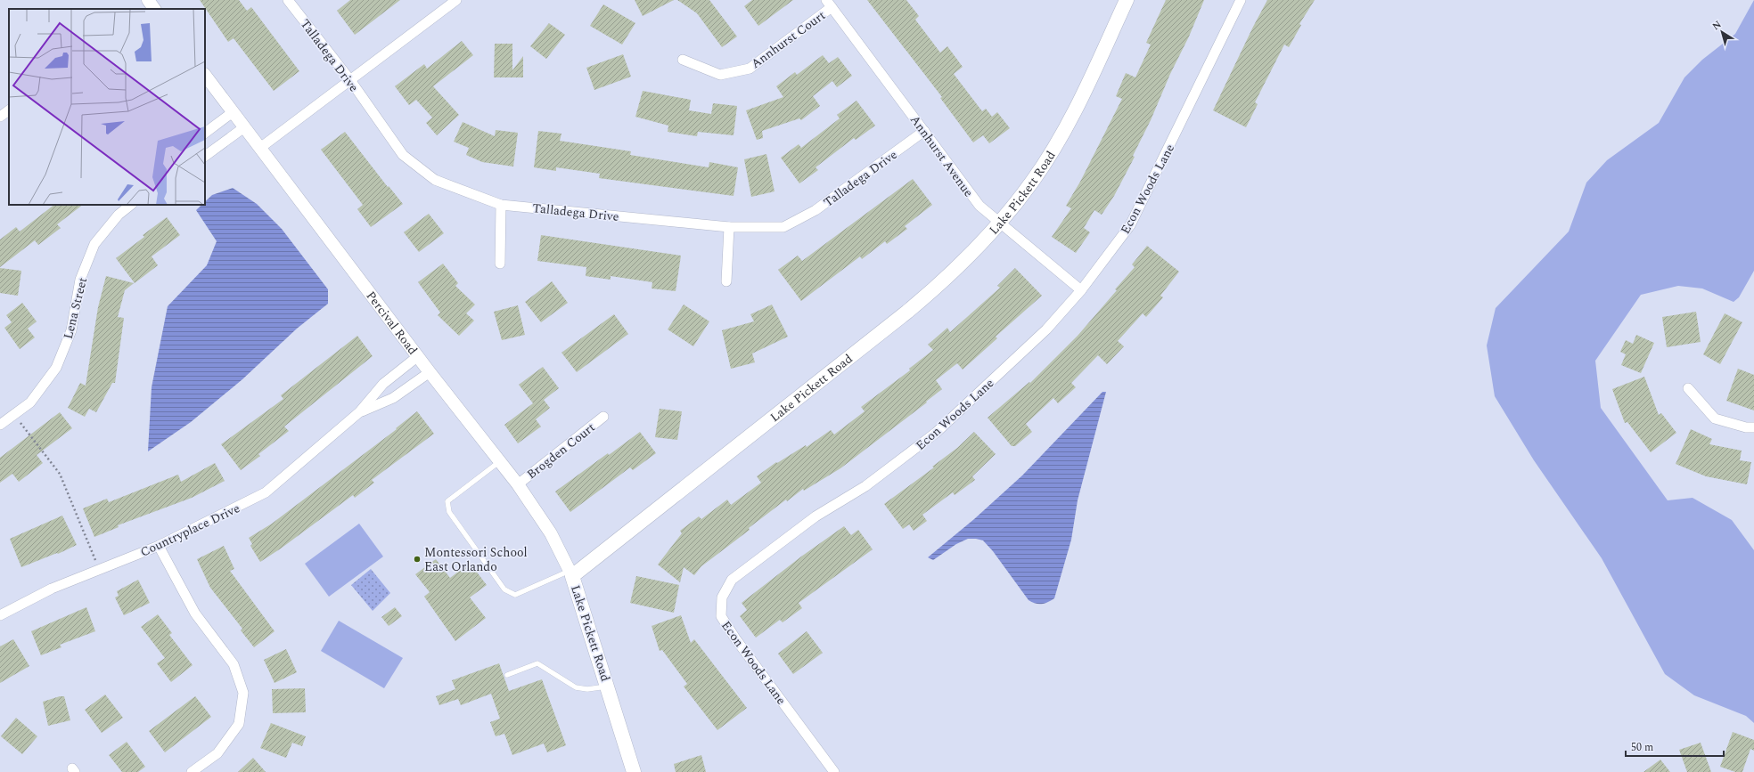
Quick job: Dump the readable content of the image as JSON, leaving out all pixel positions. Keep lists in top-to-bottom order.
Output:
{
  "streets": {
    "main road": ["Lake Pickett Road"],
    "street": [
      "Annhurst Court",
      "Talladega Drive",
      "Annhurst Avenue",
      "Econ Woods Lane",
      "Lena Street",
      "Percival Road",
      "Brogden Court",
      "Countryplace Drive"
    ]
  },
  "crossings": [
    ["Annhurst Court", "Annhurst Avenue"],
    ["Talladega Drive", "Annhurst Avenue"],
    ["Annhurst Avenue", "Econ Woods Lane"],
    ["Annhurst Avenue", "Lake Pickett Road"],
    ["Lake Pickett Road", "Percival Road"],
    ["Percival Road", "Brogden Court"],
    ["Percival Road", "Countryplace Drive"]
  ],
  "places": ["Montessori School East Orlando"],
  "scale_bar": "50 m",
  "north": "top left"
}
